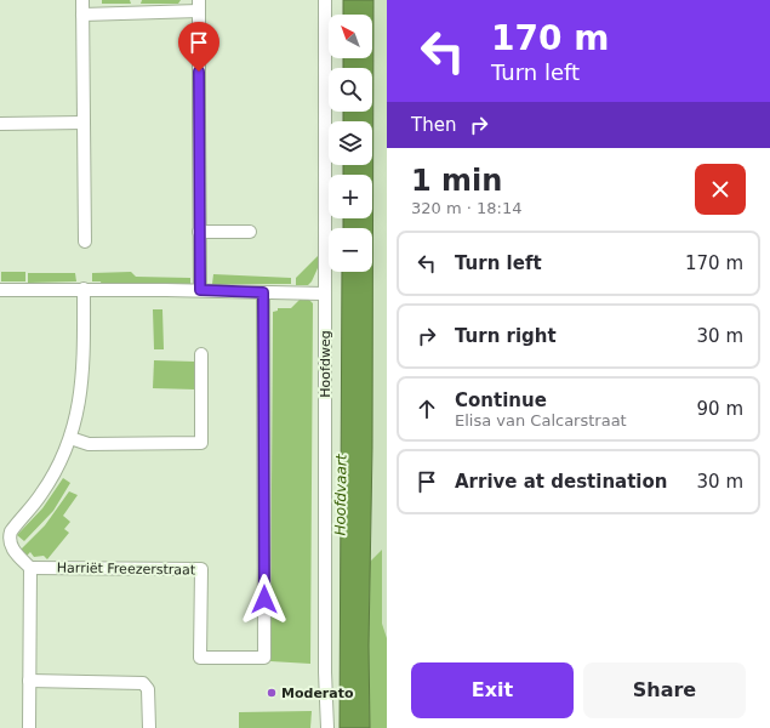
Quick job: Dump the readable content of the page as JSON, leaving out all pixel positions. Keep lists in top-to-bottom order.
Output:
{
  "streets": {
    "street": ["Hoofdweg", "Harriët Freezerstraat"]
  },
  "water": ["Hoofdvaart"],
  "places": ["Moderato"],
  "north": "top left",
  "page": {
    "turn": ["170 m", "Turn left"],
    "map_buttons": ["+", "−"],
    "then": "Then",
    "heading": ["1 min", "320 m · 18:14"],
    "list": [
      {
        "name": "Turn left",
        "value": "170 m"
      },
      {
        "name": "Turn right",
        "value": "30 m"
      },
      {
        "name": "Continue",
        "note": "Elisa van Calcarstraat",
        "value": "90 m"
      },
      {
        "name": "Arrive at destination",
        "value": "30 m"
      }
    ],
    "buttons": ["Exit", "Share"]
  }
}
